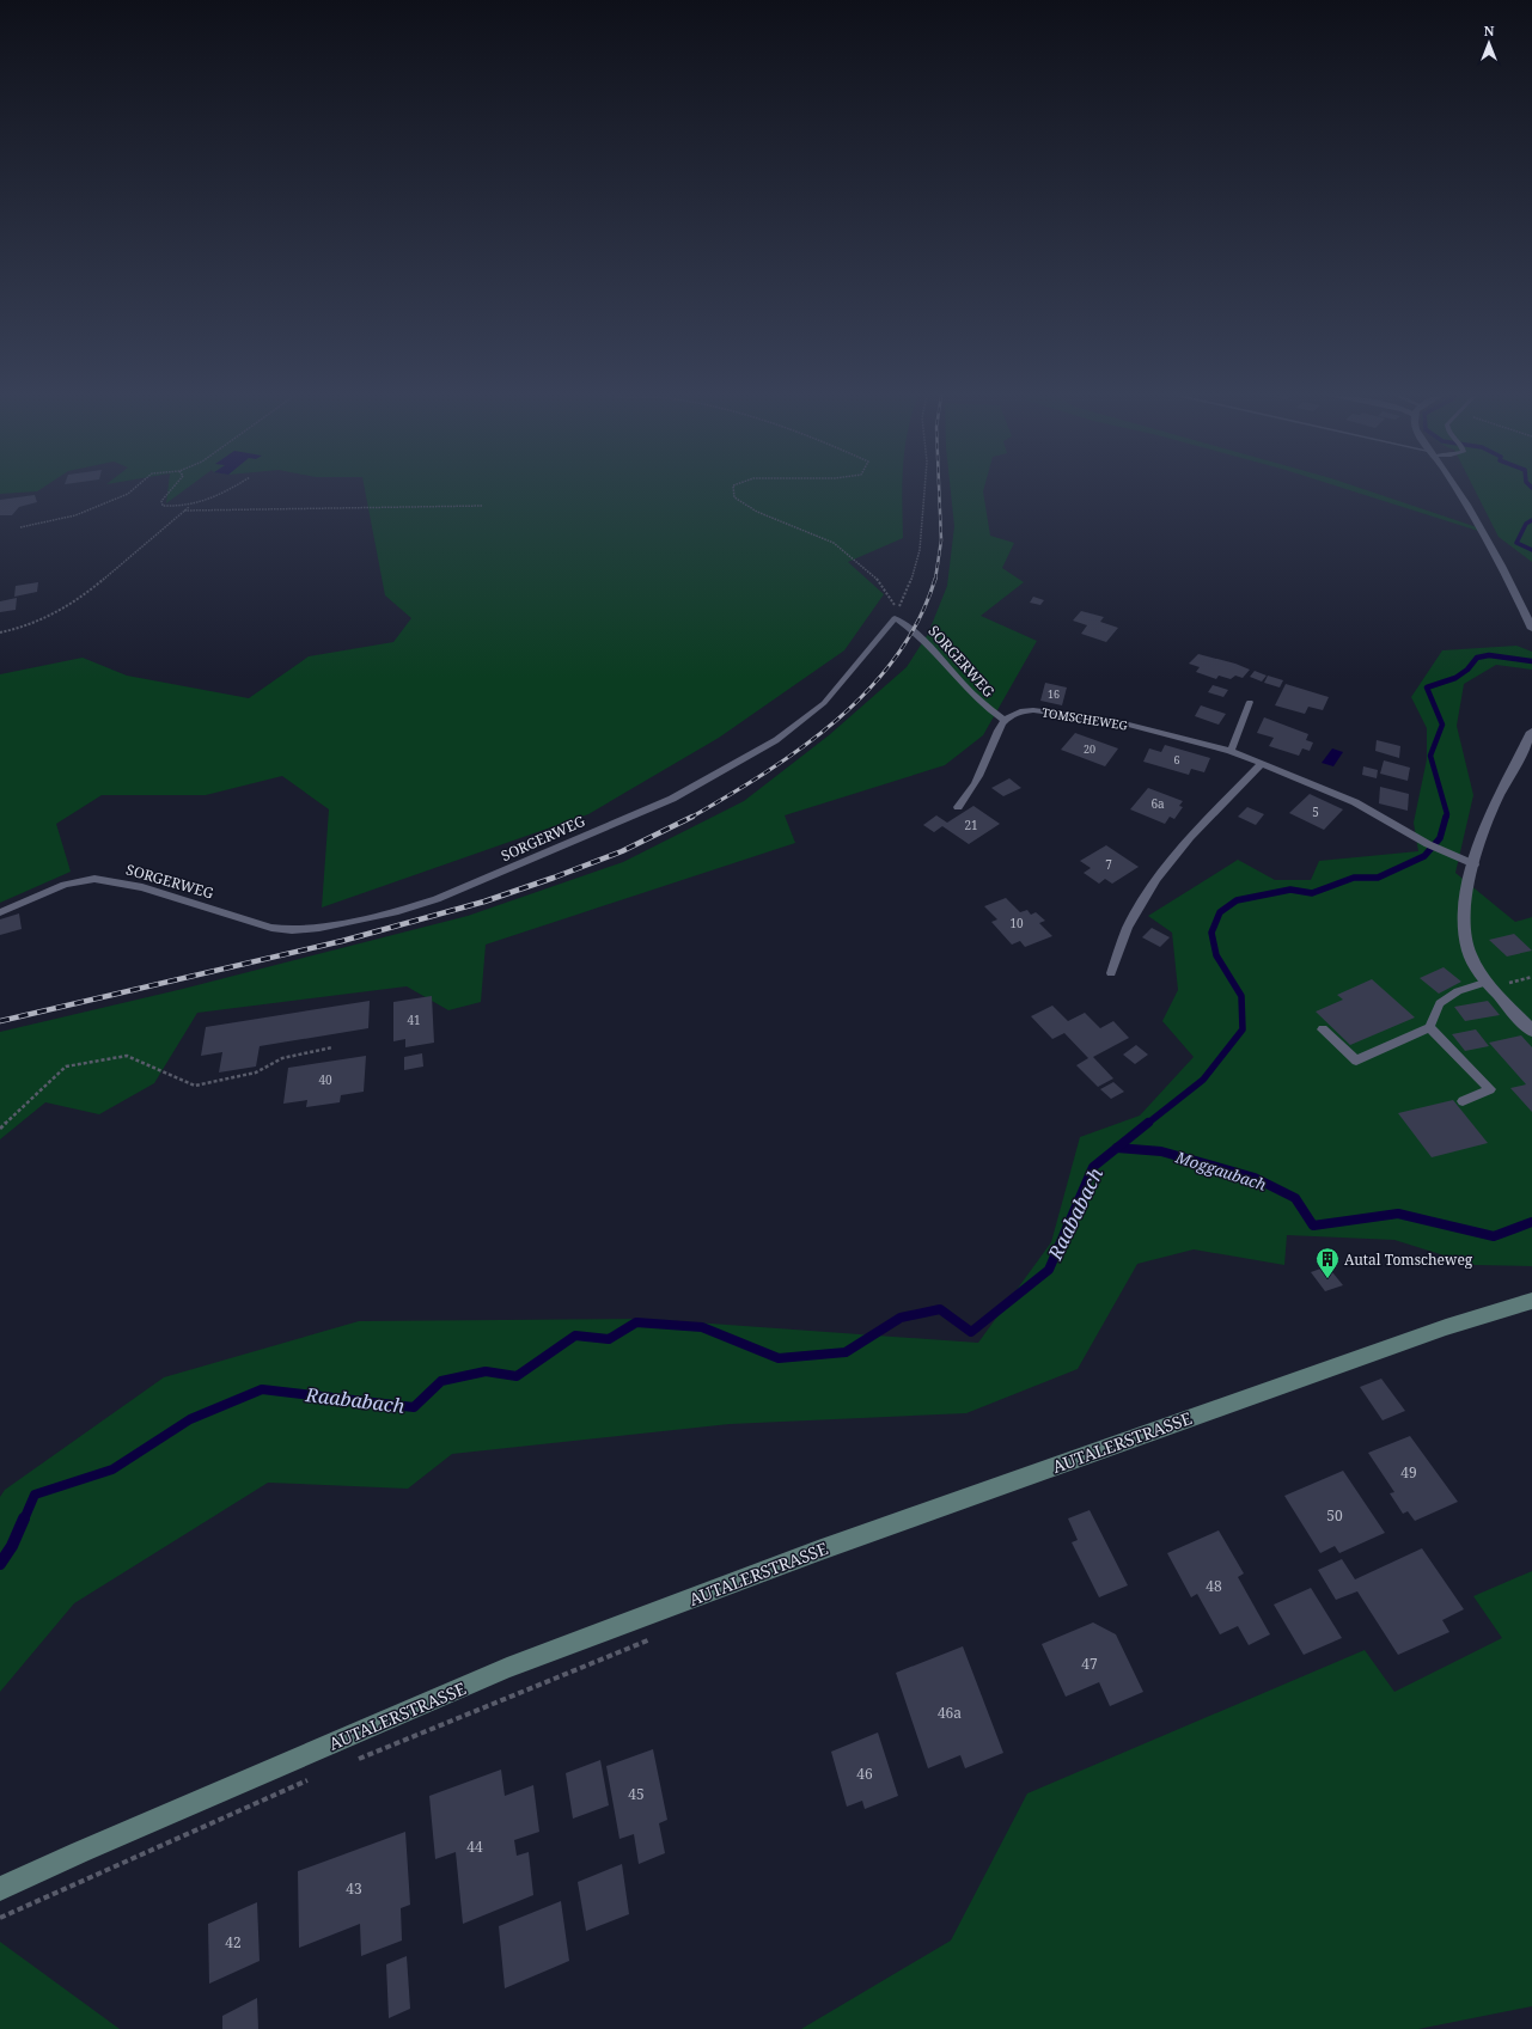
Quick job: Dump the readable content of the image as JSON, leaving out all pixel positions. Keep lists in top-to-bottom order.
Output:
{
  "streets": {
    "main road": ["AUTALERSTRASSE"],
    "lane": ["SORGERWEG", "TOMSCHEWEG"]
  },
  "crossings": [
    ["SORGERWEG", "TOMSCHEWEG"]
  ],
  "water": ["Moggaubach", "Raababach"],
  "places": {
    "building": ["Autal Tomscheweg"]
  },
  "house_numbers": [
    "16",
    "20",
    "6",
    "6a",
    "5",
    "21",
    "7",
    "10",
    "41",
    "40",
    "49",
    "50",
    "48",
    "47",
    "46a",
    "46",
    "45",
    "44",
    "43",
    "42"
  ],
  "north": "top"
}
